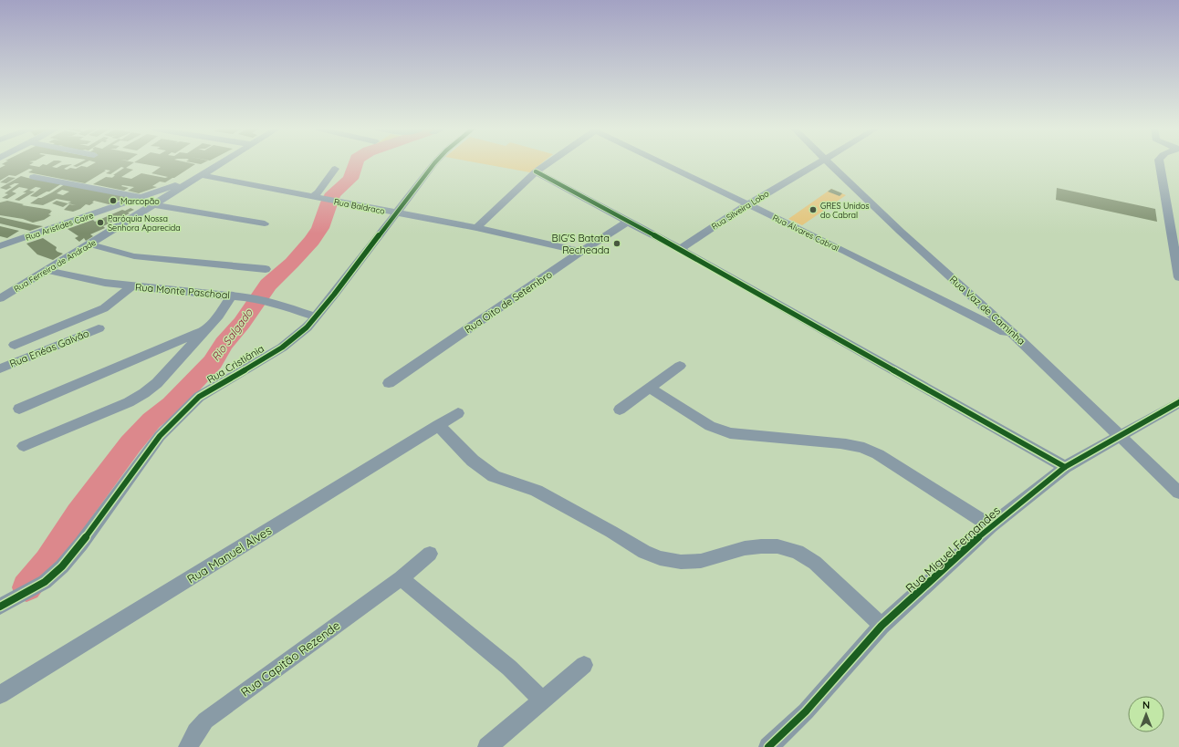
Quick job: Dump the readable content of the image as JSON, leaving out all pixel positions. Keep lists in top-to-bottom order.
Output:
{
  "streets": {
    "street": [
      "Rua Baldraco",
      "Rua Silveira Lobo",
      "Rua Aristides Caire",
      "Rua Álvares Cabral",
      "Rua Ferreira de Andrade",
      "Rua Monte Paschoal",
      "Rua Oito de Setembro",
      "Rua Vaz de Caminha",
      "Rua Enéas Galvão",
      "Rua Cristiânia",
      "Rua Miguel Fernandes",
      "Rua Manuel Alves",
      "Rua Capitão Rezende"
    ]
  },
  "crossings": [
    ["Rua Baldraco", "Rua Aristides Caire"],
    ["Rua Baldraco", "Rua Ferreira de Andrade"],
    ["Rua Baldraco", "Rua Oito de Setembro"],
    ["Rua Baldraco", "Rua Cristiânia"],
    ["Rua Silveira Lobo", "Rua Álvares Cabral"],
    ["Rua Aristides Caire", "Rua Ferreira de Andrade"],
    ["Rua Álvares Cabral", "Rua Vaz de Caminha"],
    ["Rua Ferreira de Andrade", "Rua Monte Paschoal"],
    ["Rua Monte Paschoal", "Rua Cristiânia"],
    ["Rua Vaz de Caminha", "Rua Miguel Fernandes"]
  ],
  "water": ["Rio Salgado"],
  "places": [
    "Marcopão",
    "GRES Unidos do Cabral",
    "Paróquia Nossa Senhora Aparecida",
    "BIG'S Batata Recheada"
  ],
  "north": "top"
}
